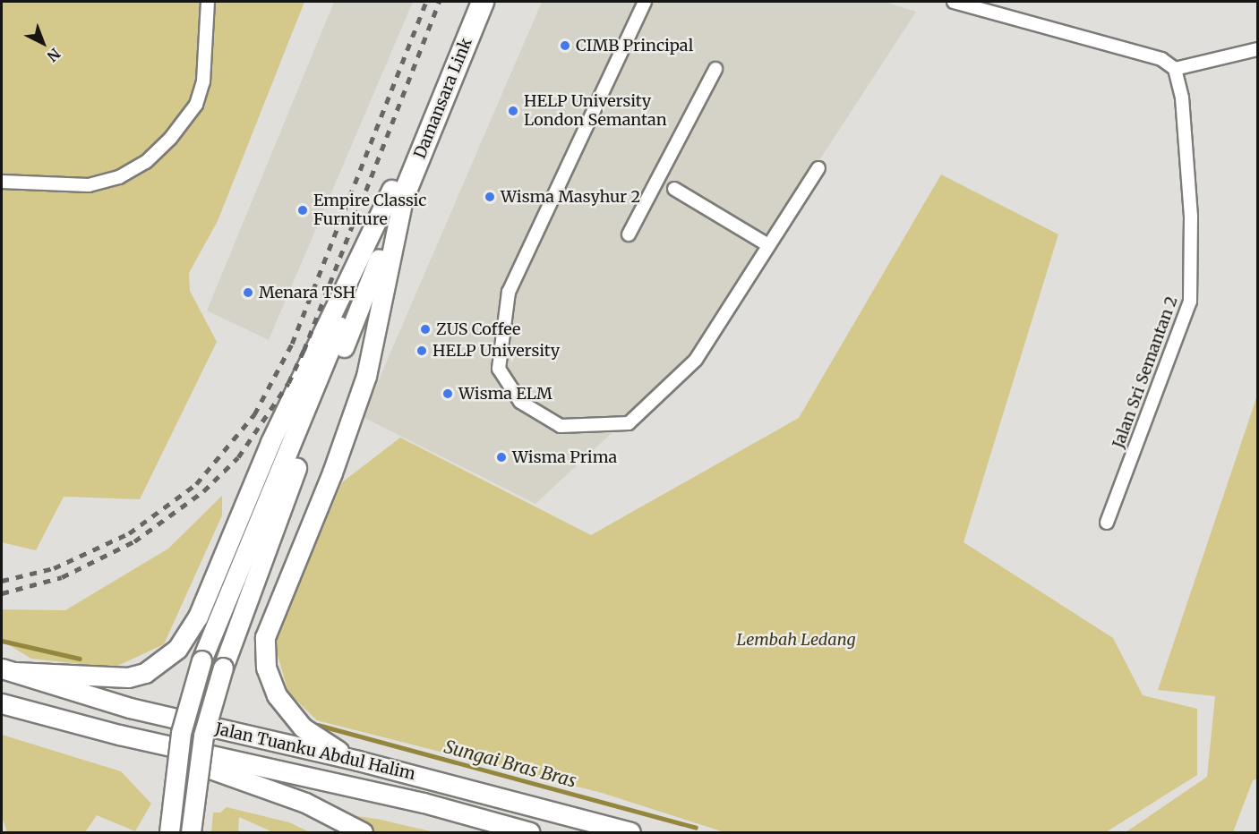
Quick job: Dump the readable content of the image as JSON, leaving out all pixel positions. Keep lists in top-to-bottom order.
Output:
{
  "streets": {
    "highway": ["Damansara Link"],
    "main road": ["Jalan Tuanku Abdul Halim"],
    "street": ["Jalan Sri Semantan 2"]
  },
  "water": ["Sungai Bras Bras"],
  "parks": ["Lembah Ledang"],
  "places": [
    "CIMB Principal",
    "HELP University London Semantan",
    "Wisma Masyhur 2",
    "Empire Classic Furniture",
    "Menara TSH",
    "ZUS Coffee",
    "HELP University",
    "Wisma ELM",
    "Wisma Prima"
  ],
  "north": "bottom right"
}
